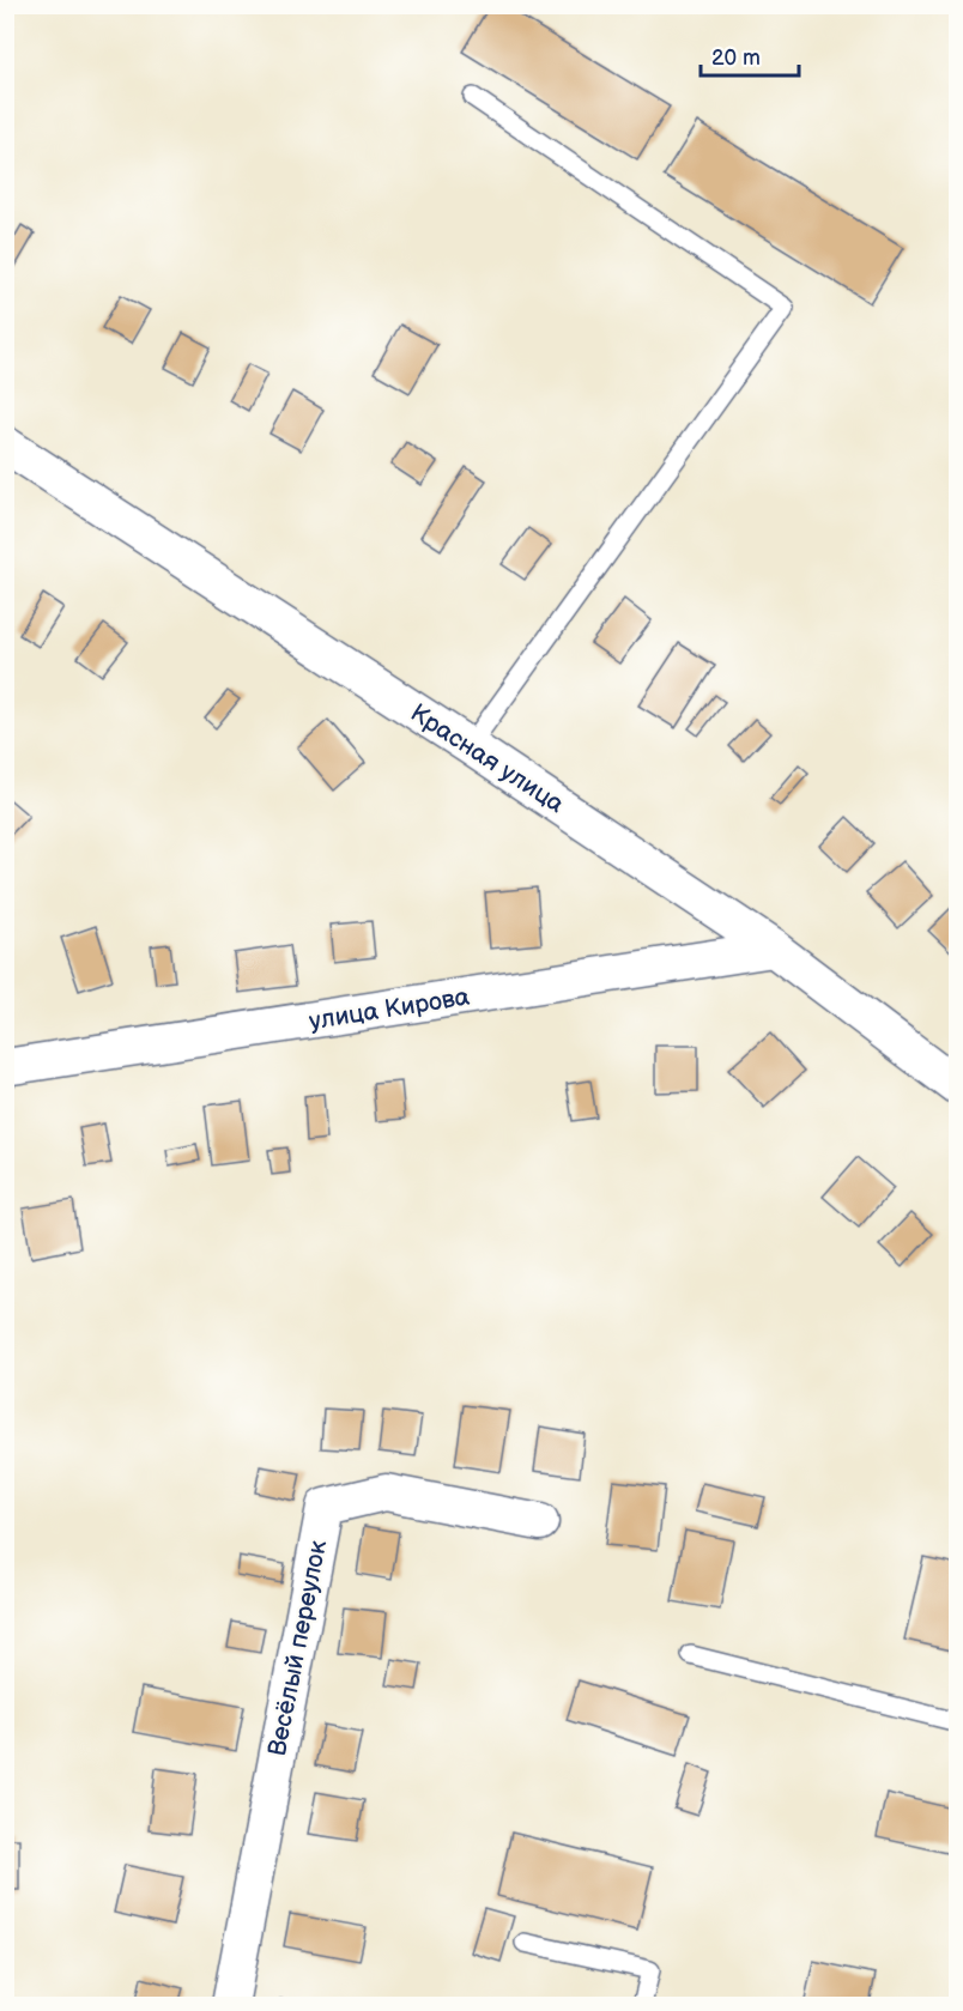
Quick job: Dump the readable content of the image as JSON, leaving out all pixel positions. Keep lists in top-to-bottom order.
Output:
{
  "streets": {
    "street": ["Красная улица", "улица Кирова", "Весёлый переулок"]
  },
  "crossings": [
    ["Красная улица", "улица Кирова"]
  ],
  "scale_bar": "20 m"
}
